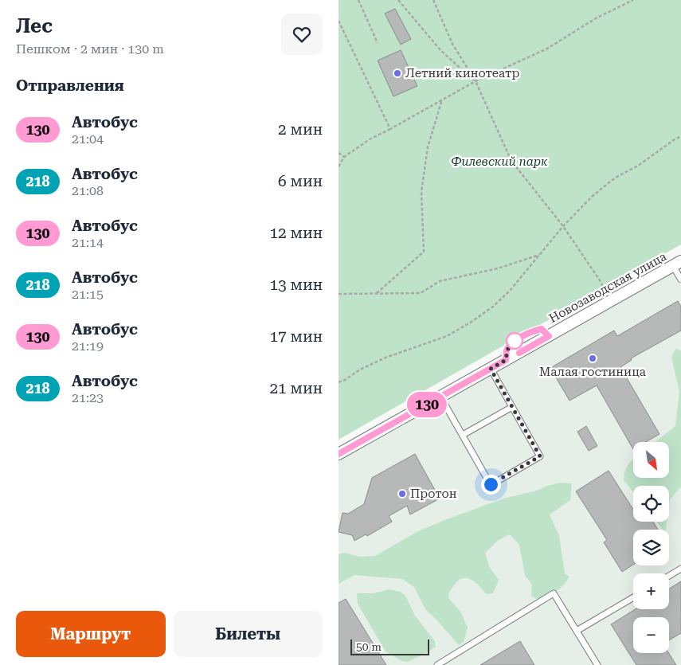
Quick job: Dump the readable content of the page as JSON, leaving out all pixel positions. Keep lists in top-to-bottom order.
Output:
{
  "streets": {
    "street": ["Новозаводская улица"]
  },
  "parks": ["Филевский парк"],
  "places": ["Летний кинотеатр", "Малая гостиница", "Протон"],
  "lines": ["bus line 130"],
  "scale_bar": "50 m",
  "north": "bottom right",
  "page": {
    "heading": [
      ["Лес", "Пешком · 2 мин · 130 m"],
      "Отправления"
    ],
    "on_map": "130",
    "list": [
      {
        "mark": "130",
        "name": "Автобус",
        "note": "21:04",
        "value": "2 мин"
      },
      {
        "mark": "218",
        "name": "Автобус",
        "note": "21:08",
        "value": "6 мин"
      },
      {
        "mark": "130",
        "name": "Автобус",
        "note": "21:14",
        "value": "12 мин"
      },
      {
        "mark": "218",
        "name": "Автобус",
        "note": "21:15",
        "value": "13 мин"
      },
      {
        "mark": "130",
        "name": "Автобус",
        "note": "21:19",
        "value": "17 мин"
      },
      {
        "mark": "218",
        "name": "Автобус",
        "note": "21:23",
        "value": "21 мин"
      }
    ],
    "map_buttons": ["+", "−"],
    "buttons": ["Маршрут", "Билеты"],
    "scale": "50 m"
  }
}
